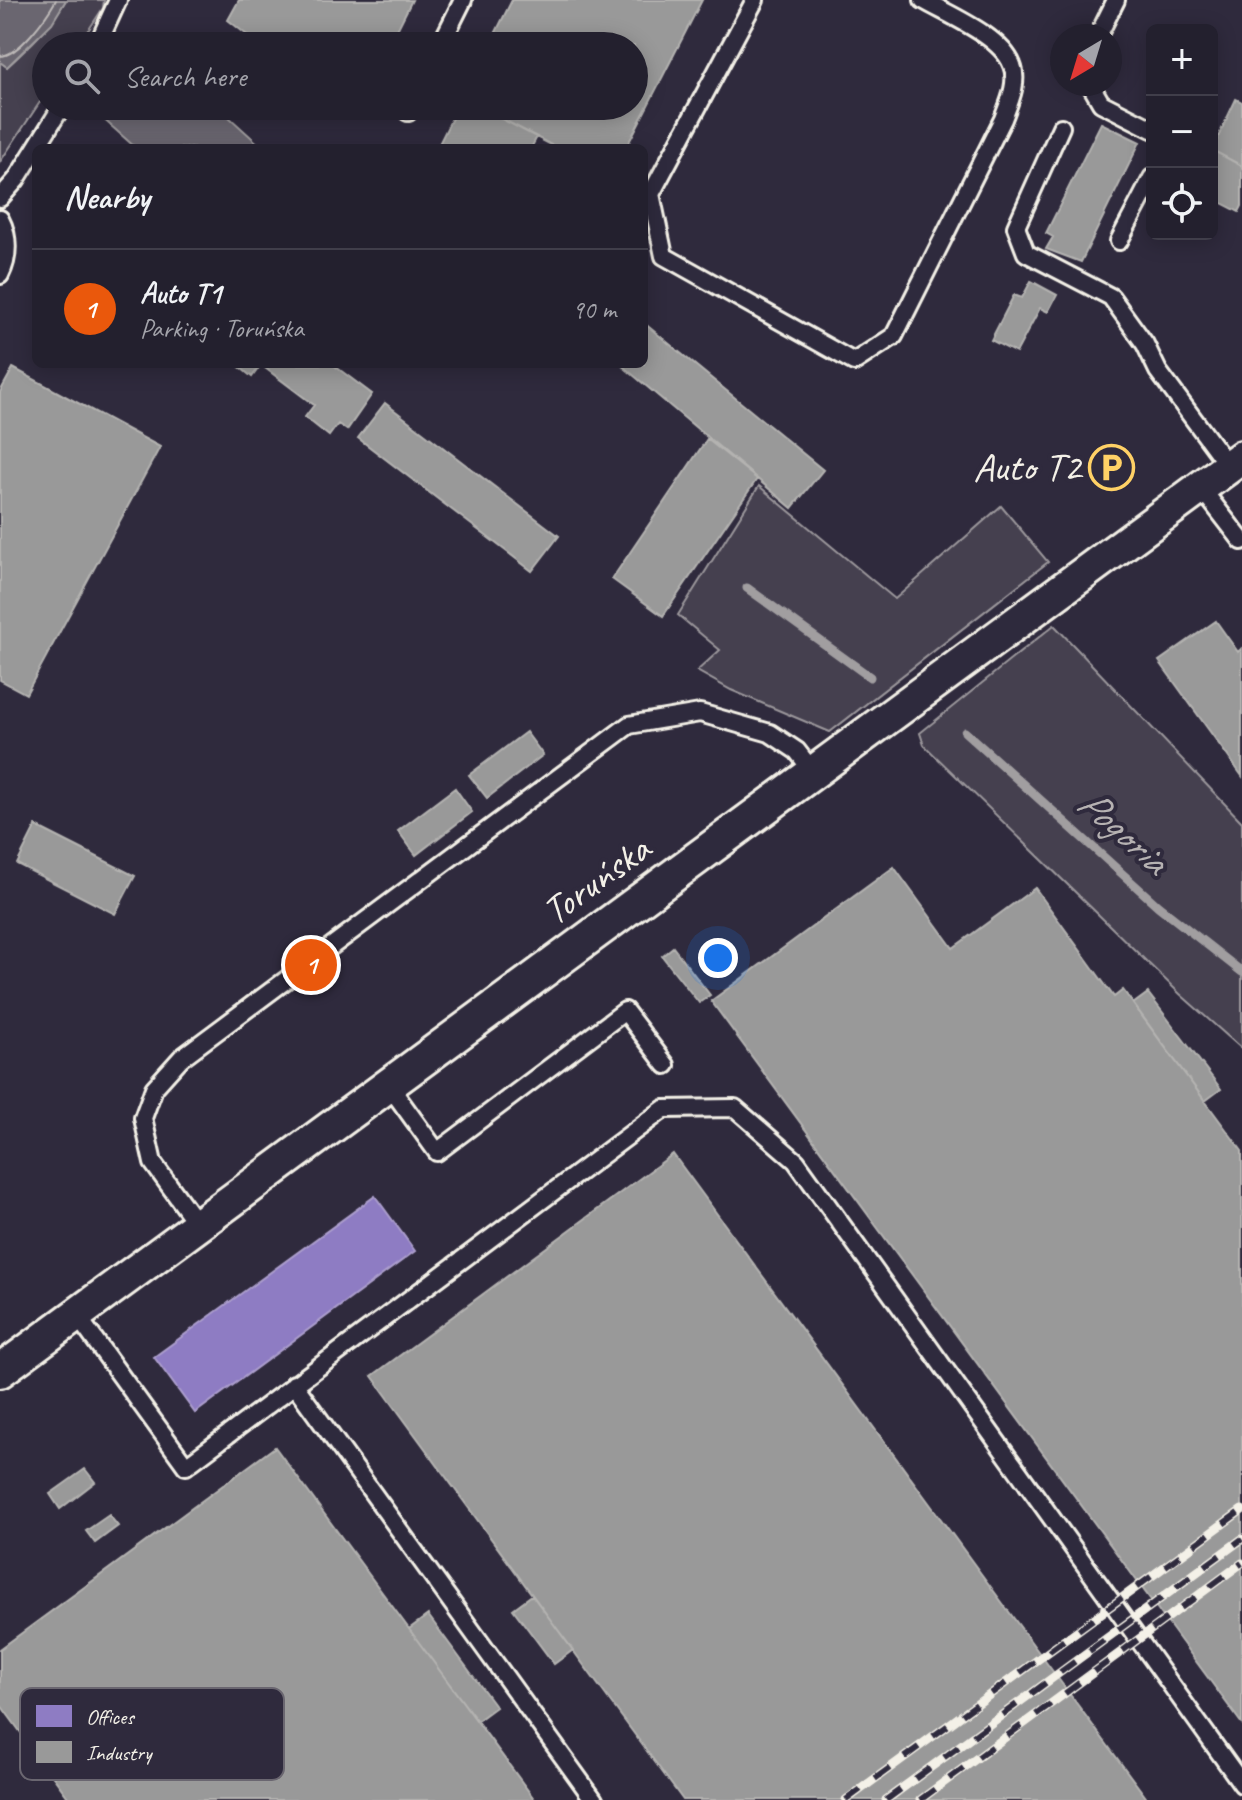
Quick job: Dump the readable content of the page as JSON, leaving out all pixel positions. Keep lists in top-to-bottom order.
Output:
{
  "streets": {
    "street": ["Toruńska"]
  },
  "water": ["Pogoria"],
  "places": {
    "parking": ["Auto T2"]
  },
  "legend": ["Offices", "Industry"],
  "north": "bottom left",
  "page": {
    "map_buttons": ["+", "−"],
    "search": "Search here",
    "heading": "Nearby",
    "list": [
      {
        "mark": "1",
        "name": "Auto T1",
        "note": "Parking · Toruńska",
        "value": "90 m"
      }
    ],
    "pins": "1"
  }
}
